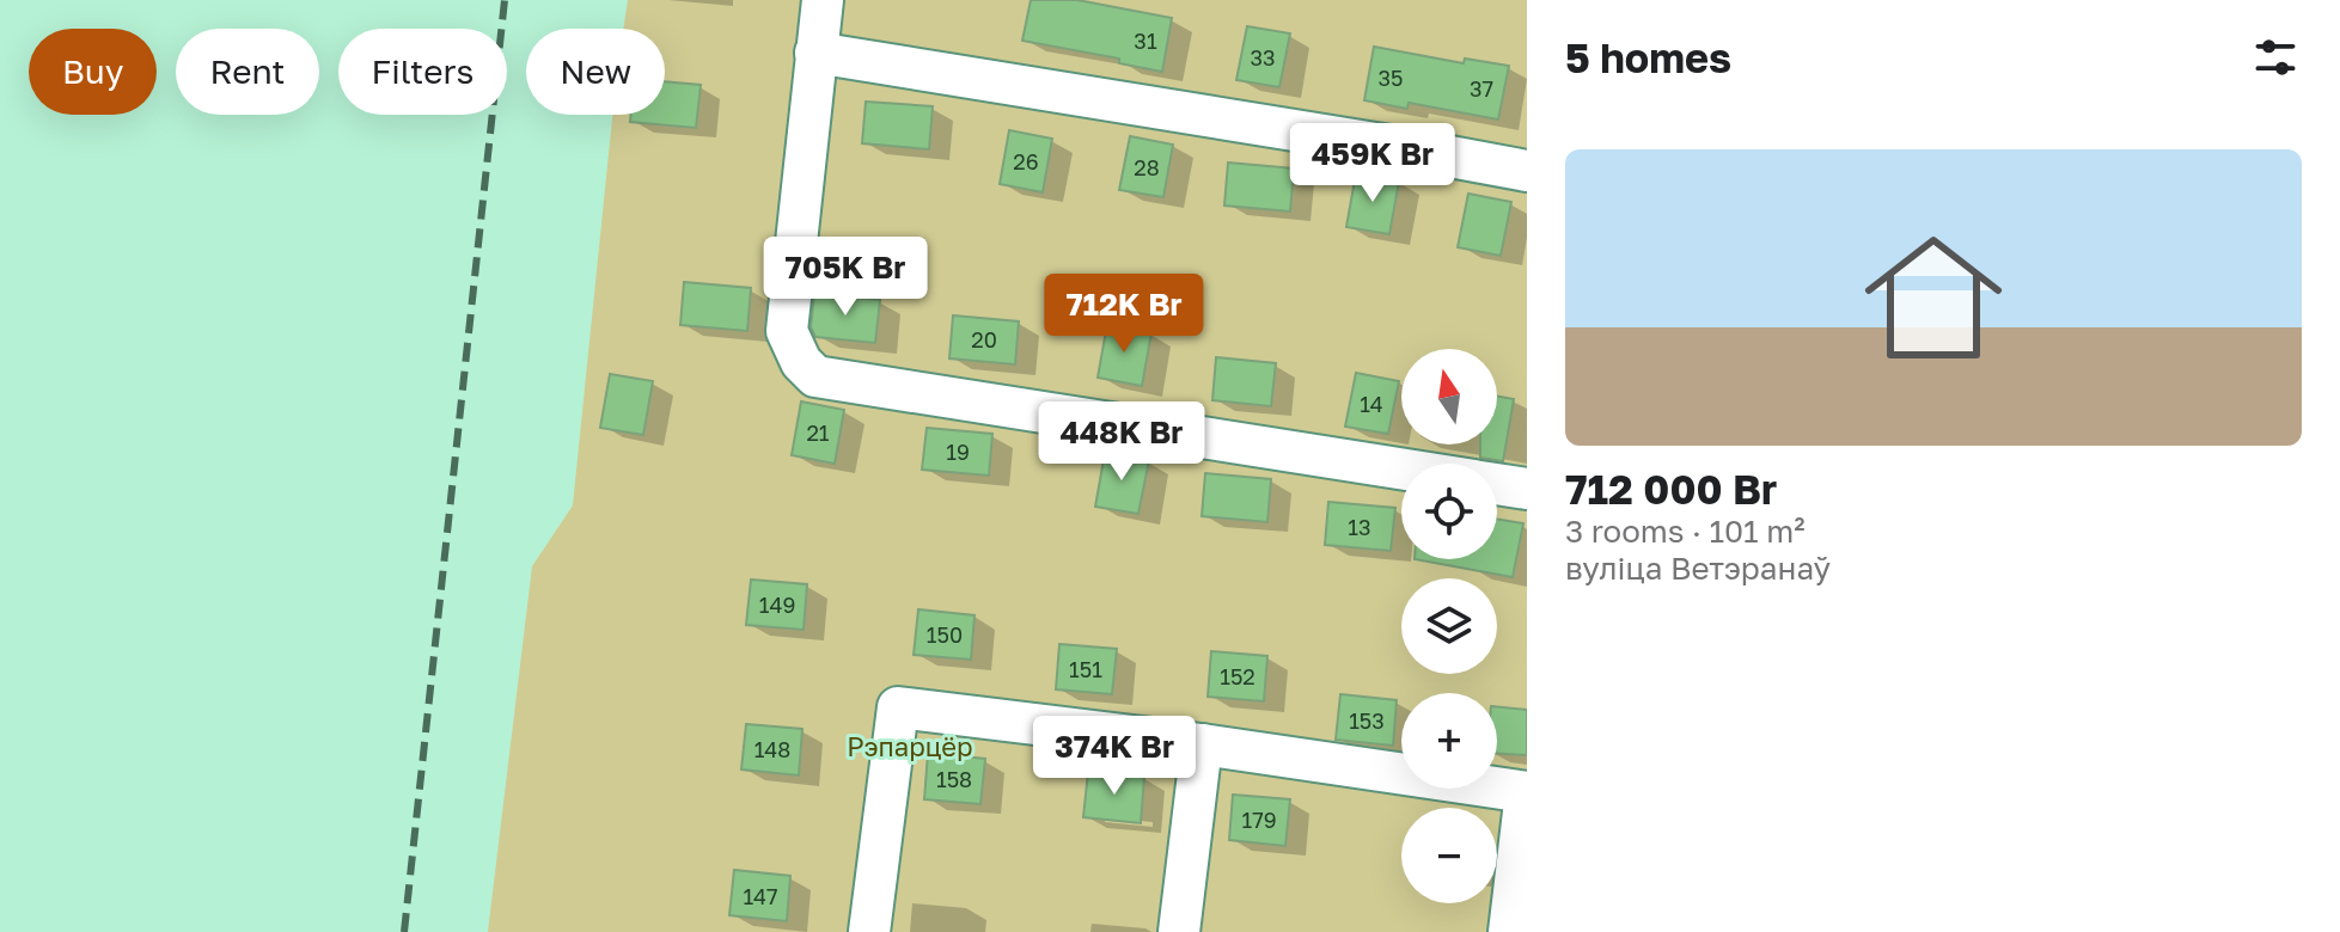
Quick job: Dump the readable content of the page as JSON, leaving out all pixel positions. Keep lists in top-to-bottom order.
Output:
{
  "parks": ["Рэпарцёр"],
  "house_numbers": [
    "31",
    "33",
    "35",
    "37",
    "26",
    "28",
    "20",
    "14",
    "21",
    "19",
    "13",
    "149",
    "150",
    "151",
    "152",
    "153",
    "148",
    "158",
    "179",
    "147"
  ],
  "north": "top",
  "page": {
    "heading": "5 homes",
    "chip": [
      "Buy",
      "Rent",
      "Filters",
      "New"
    ],
    "list": [
      {
        "name": "712 000 Br",
        "note": "3 rooms · 101 m² · вуліца Ветэранаў"
      }
    ],
    "price": [
      "459K Br",
      "705K Br",
      "712K Br",
      "448K Br",
      "374K Br"
    ],
    "map_buttons": ["+", "−"]
  }
}
